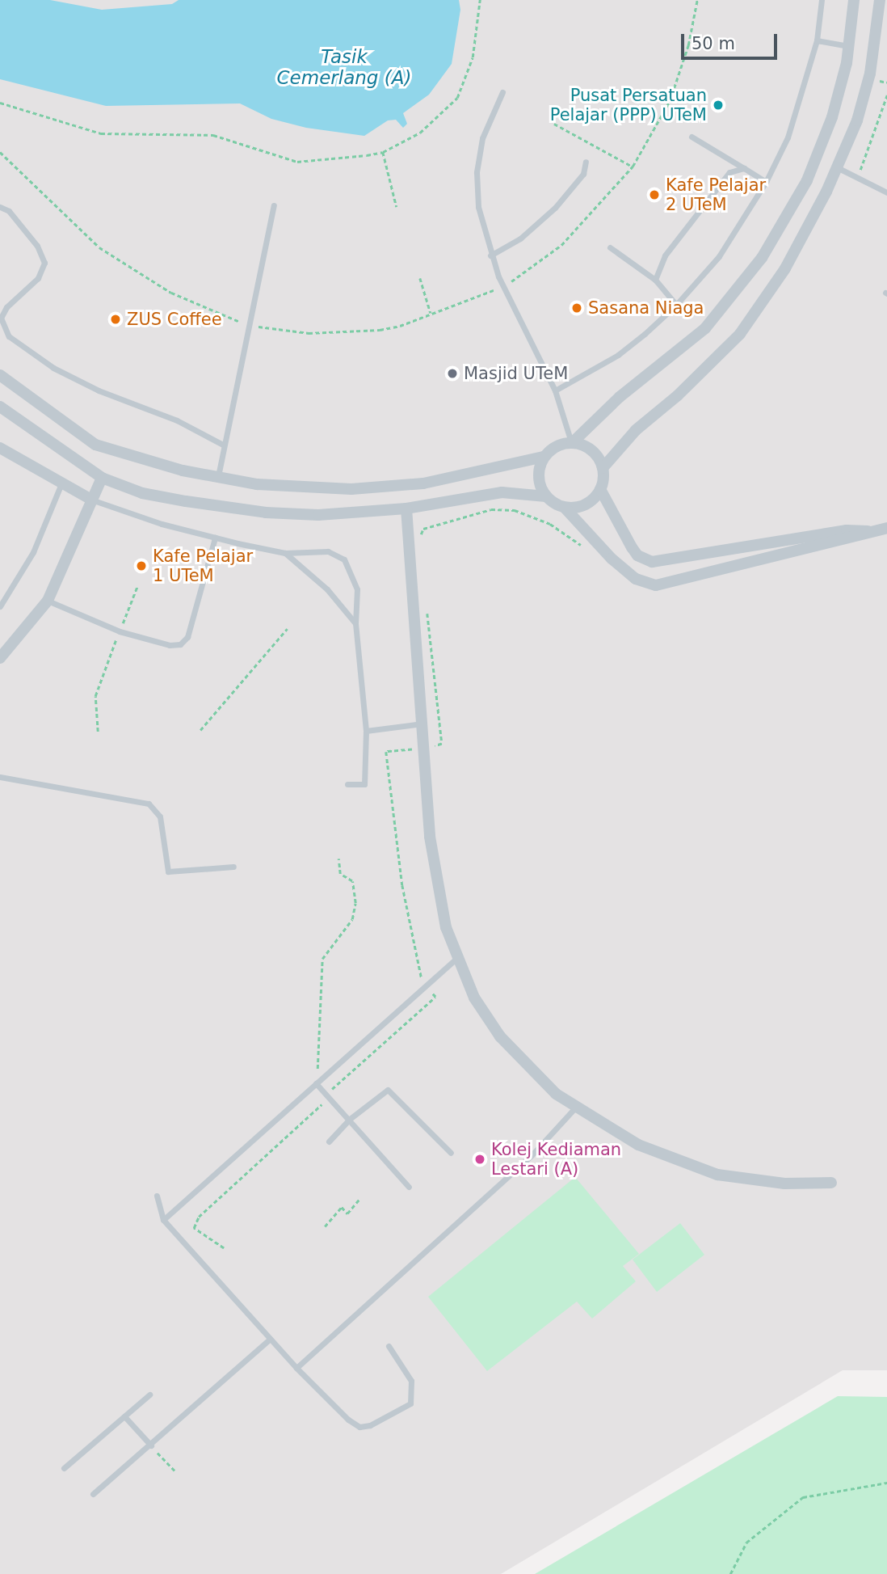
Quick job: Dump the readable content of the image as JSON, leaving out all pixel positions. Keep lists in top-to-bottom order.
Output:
{
  "water": ["Tasik Cemerlang (A)"],
  "places": [
    "Pusat Persatuan Pelajar (PPP) UTeM",
    "Kafe Pelajar 2 UTeM",
    "Sasana Niaga",
    "ZUS Coffee",
    "Masjid UTeM",
    "Kafe Pelajar 1 UTeM",
    "Kolej Kediaman Lestari (A)"
  ],
  "scale_bar": "50 m"
}
